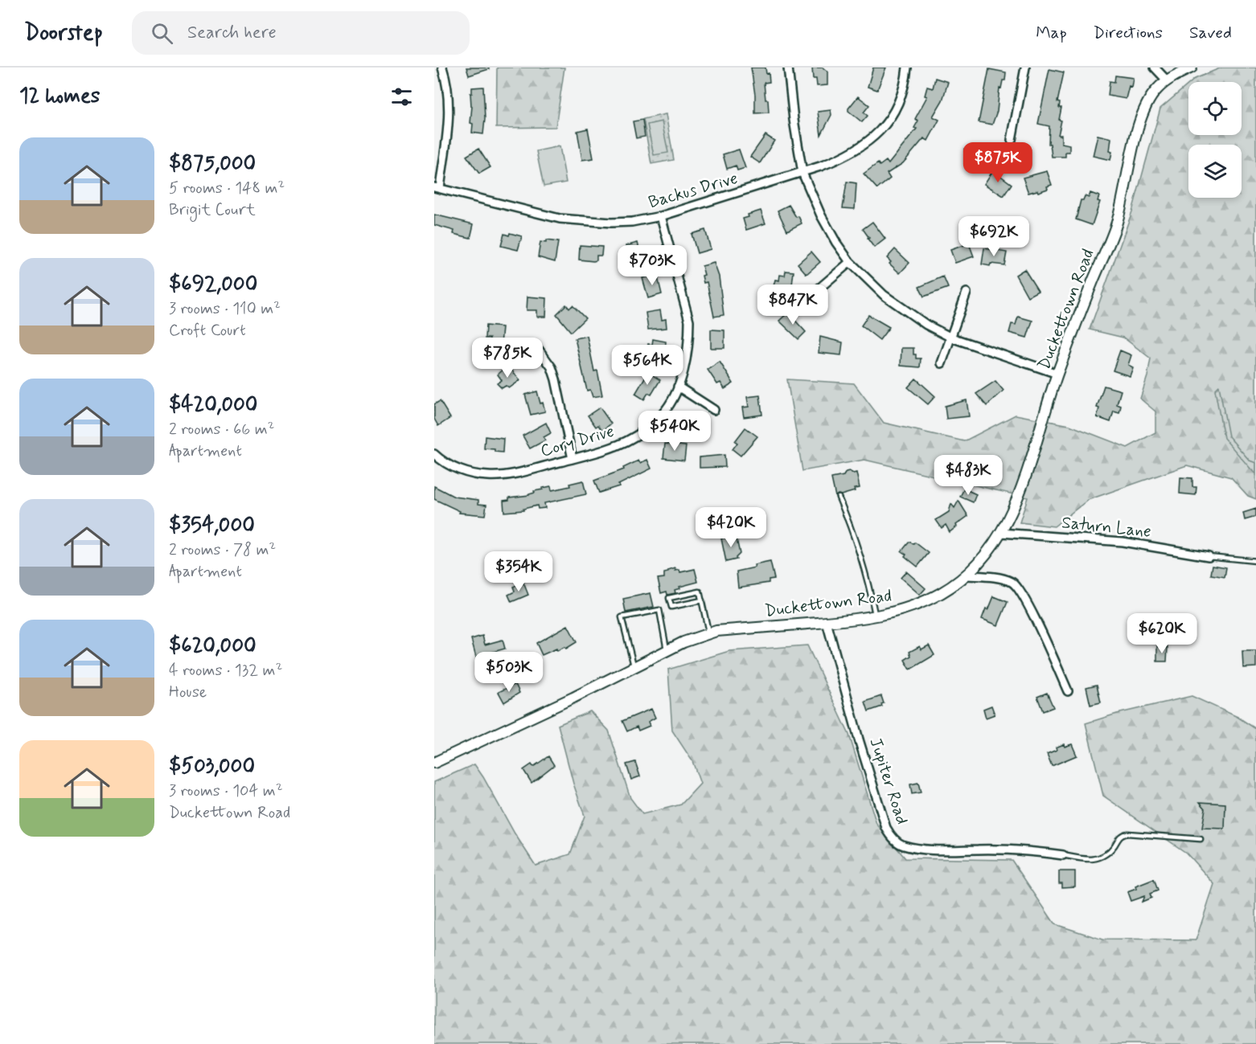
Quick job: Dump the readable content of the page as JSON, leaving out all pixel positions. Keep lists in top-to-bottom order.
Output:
{
  "streets": {
    "street": [
      "Backus Drive",
      "Duckettown Road",
      "Cory Drive",
      "Saturn Lane",
      "Jupiter Road"
    ]
  },
  "crossings": [
    ["Backus Drive", "Cory Drive"],
    ["Duckettown Road", "Saturn Lane"],
    ["Duckettown Road", "Jupiter Road"]
  ],
  "page": {
    "header": "Doorstep",
    "search": "Search here",
    "nav": ["Map", "Directions", "Saved"],
    "heading": "12 homes",
    "list": [
      {
        "name": "$875,000",
        "note": "5 rooms · 148 m² · Brigit Court"
      },
      {
        "name": "$692,000",
        "note": "3 rooms · 110 m² · Croft Court"
      },
      {
        "name": "$420,000",
        "note": "2 rooms · 66 m² · Apartment"
      },
      {
        "name": "$354,000",
        "note": "2 rooms · 78 m² · Apartment"
      },
      {
        "name": "$620,000",
        "note": "4 rooms · 132 m² · House"
      },
      {
        "name": "$503,000",
        "note": "3 rooms · 104 m² · Duckettown Road"
      }
    ],
    "price": [
      "$875K",
      "$692K",
      "$703K",
      "$847K",
      "$785K",
      "$564K",
      "$540K",
      "$483K",
      "$420K",
      "$354K",
      "$620K",
      "$503K"
    ]
  }
}
